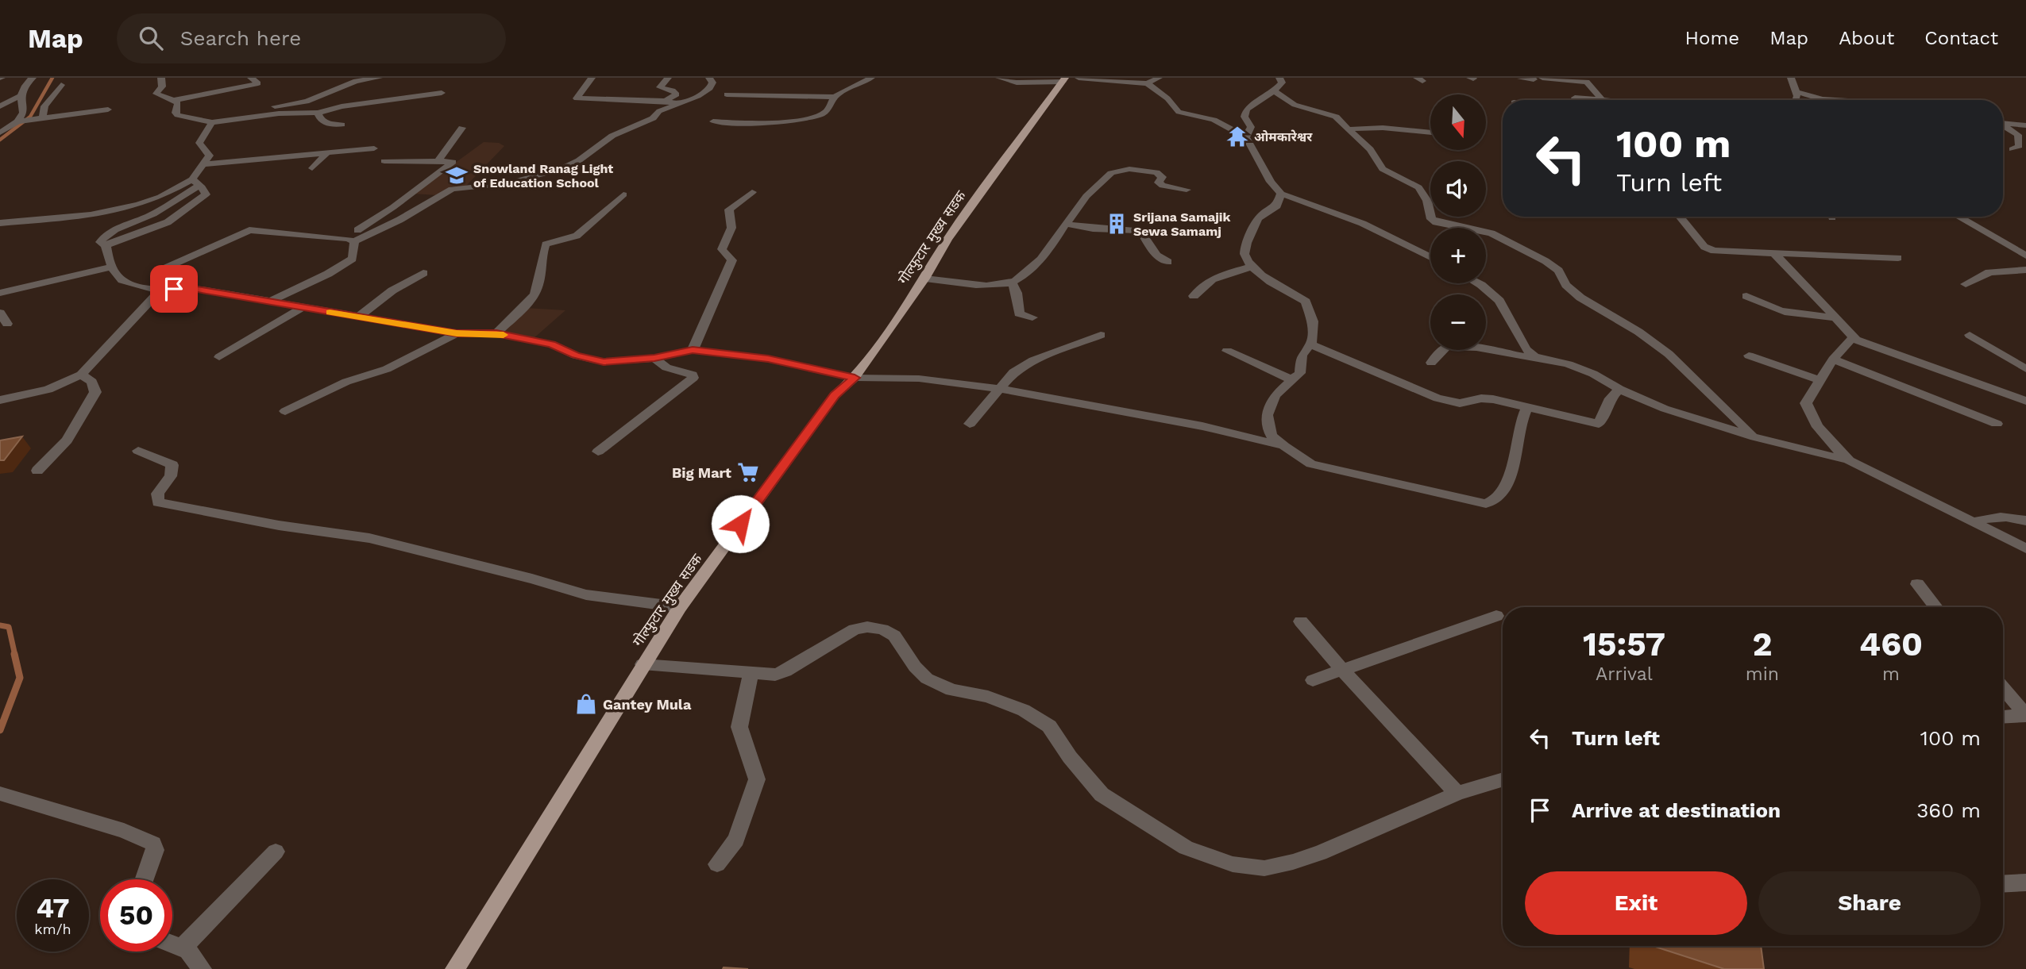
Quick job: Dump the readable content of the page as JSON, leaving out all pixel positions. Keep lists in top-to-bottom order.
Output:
{
  "streets": {
    "main road": ["गोल्फुटार मुख्य सडक"]
  },
  "places": {
    "temple": ["ओमकारेश्वर"],
    "school or university": ["Snowland Ranag Light of Education School"],
    "building": ["Srijana Samajik Sewa Samamj"],
    "supermarket": ["Big Mart"],
    "shop": ["Gantey Mula"]
  },
  "north": "bottom",
  "page": {
    "header": "Map",
    "search": "Search here",
    "nav": [
      "Home",
      "Map",
      "About",
      "Contact"
    ],
    "map_buttons": ["+", "−"],
    "turn": ["100 m", "Turn left"],
    "eta": [
      "15:57",
      "Arrival",
      "2",
      "min",
      "460",
      "m"
    ],
    "list": [
      {
        "name": "Turn left",
        "value": "100 m"
      },
      {
        "name": "Arrive at destination",
        "value": "360 m"
      }
    ],
    "buttons": ["Exit", "Share"],
    "speed": "47 km/h",
    "limit": "50"
  }
}
